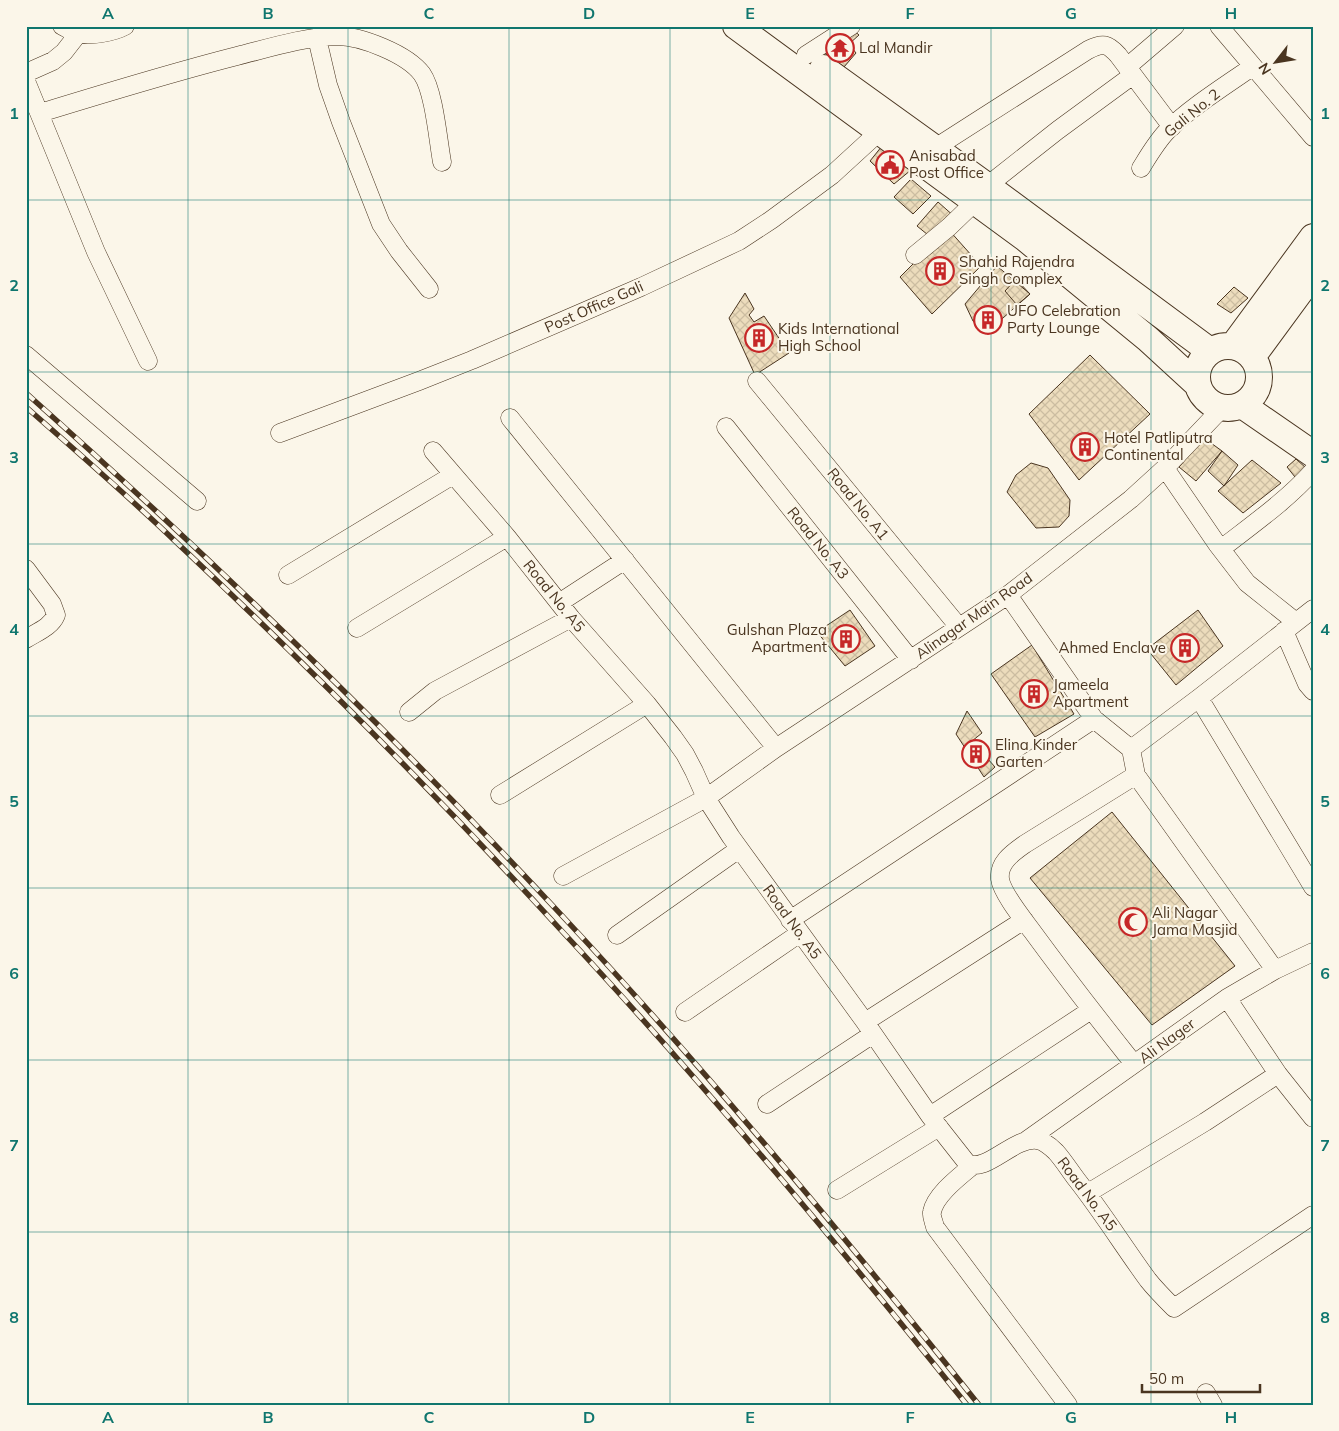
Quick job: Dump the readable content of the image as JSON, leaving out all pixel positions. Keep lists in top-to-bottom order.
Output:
{
  "streets": {
    "street": [
      "Gali No. 2",
      "Post Office Gali",
      "Road No. A1",
      "Road No. A3",
      "Road No. A5",
      "Alinagar Main Road",
      "Ali Nager"
    ]
  },
  "crossings": [
    ["Road No. A1", "Alinagar Main Road"],
    ["Road No. A3", "Alinagar Main Road"],
    ["Road No. A5", "Alinagar Main Road"],
    ["Road No. A5", "Ali Nager"]
  ],
  "places": {
    "temple": ["Lal Mandir"],
    "public building": ["Anisabad Post Office"],
    "building": [
      "Shahid Rajendra Singh Complex",
      "UFO Celebration Party Lounge",
      "Kids International High School",
      "Hotel Patliputra Continental",
      "Gulshan Plaza Apartment",
      "Ahmed Enclave",
      "Jameela Apartment",
      "Elina Kinder Garten"
    ],
    "mosque": ["Ali Nagar Jama Masjid"]
  },
  "scale_bar": "50 m",
  "north": "bottom left",
  "grid": {
    "columns": [
      "A",
      "B",
      "C",
      "D",
      "E",
      "F",
      "G",
      "H"
    ],
    "rows": [
      "1",
      "2",
      "3",
      "4",
      "5",
      "6",
      "7",
      "8"
    ]
  }
}
